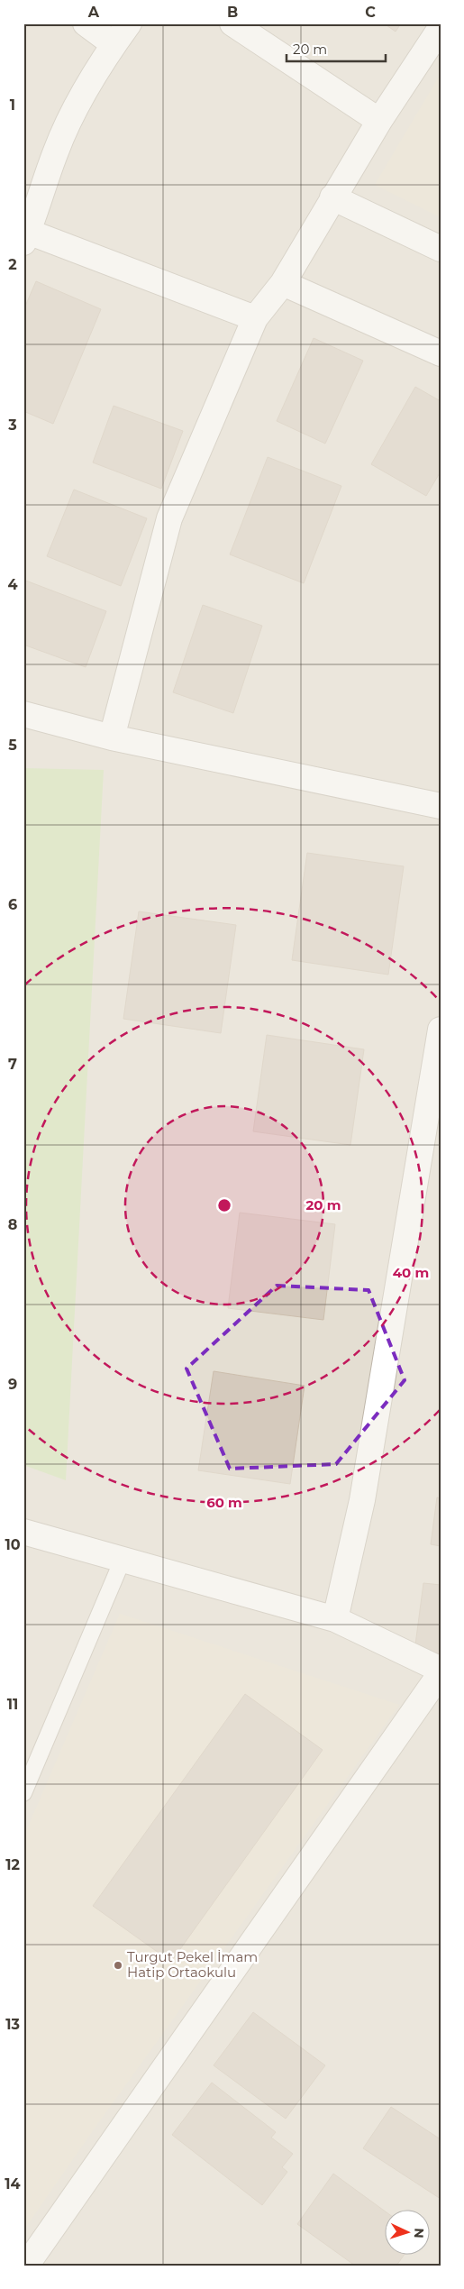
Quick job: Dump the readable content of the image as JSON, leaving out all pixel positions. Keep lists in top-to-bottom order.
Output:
{
  "places": ["Turgut Pekel İmam Hatip Ortaokulu"],
  "scale_bar": "20 m",
  "north": "right",
  "grid": {
    "columns": ["A", "B", "C"],
    "rows": [
      "1",
      "2",
      "3",
      "4",
      "5",
      "6",
      "7",
      "8",
      "9",
      "10",
      "11",
      "12",
      "13",
      "14"
    ]
  },
  "rings": ["20 m", "40 m", "60 m"]
}
